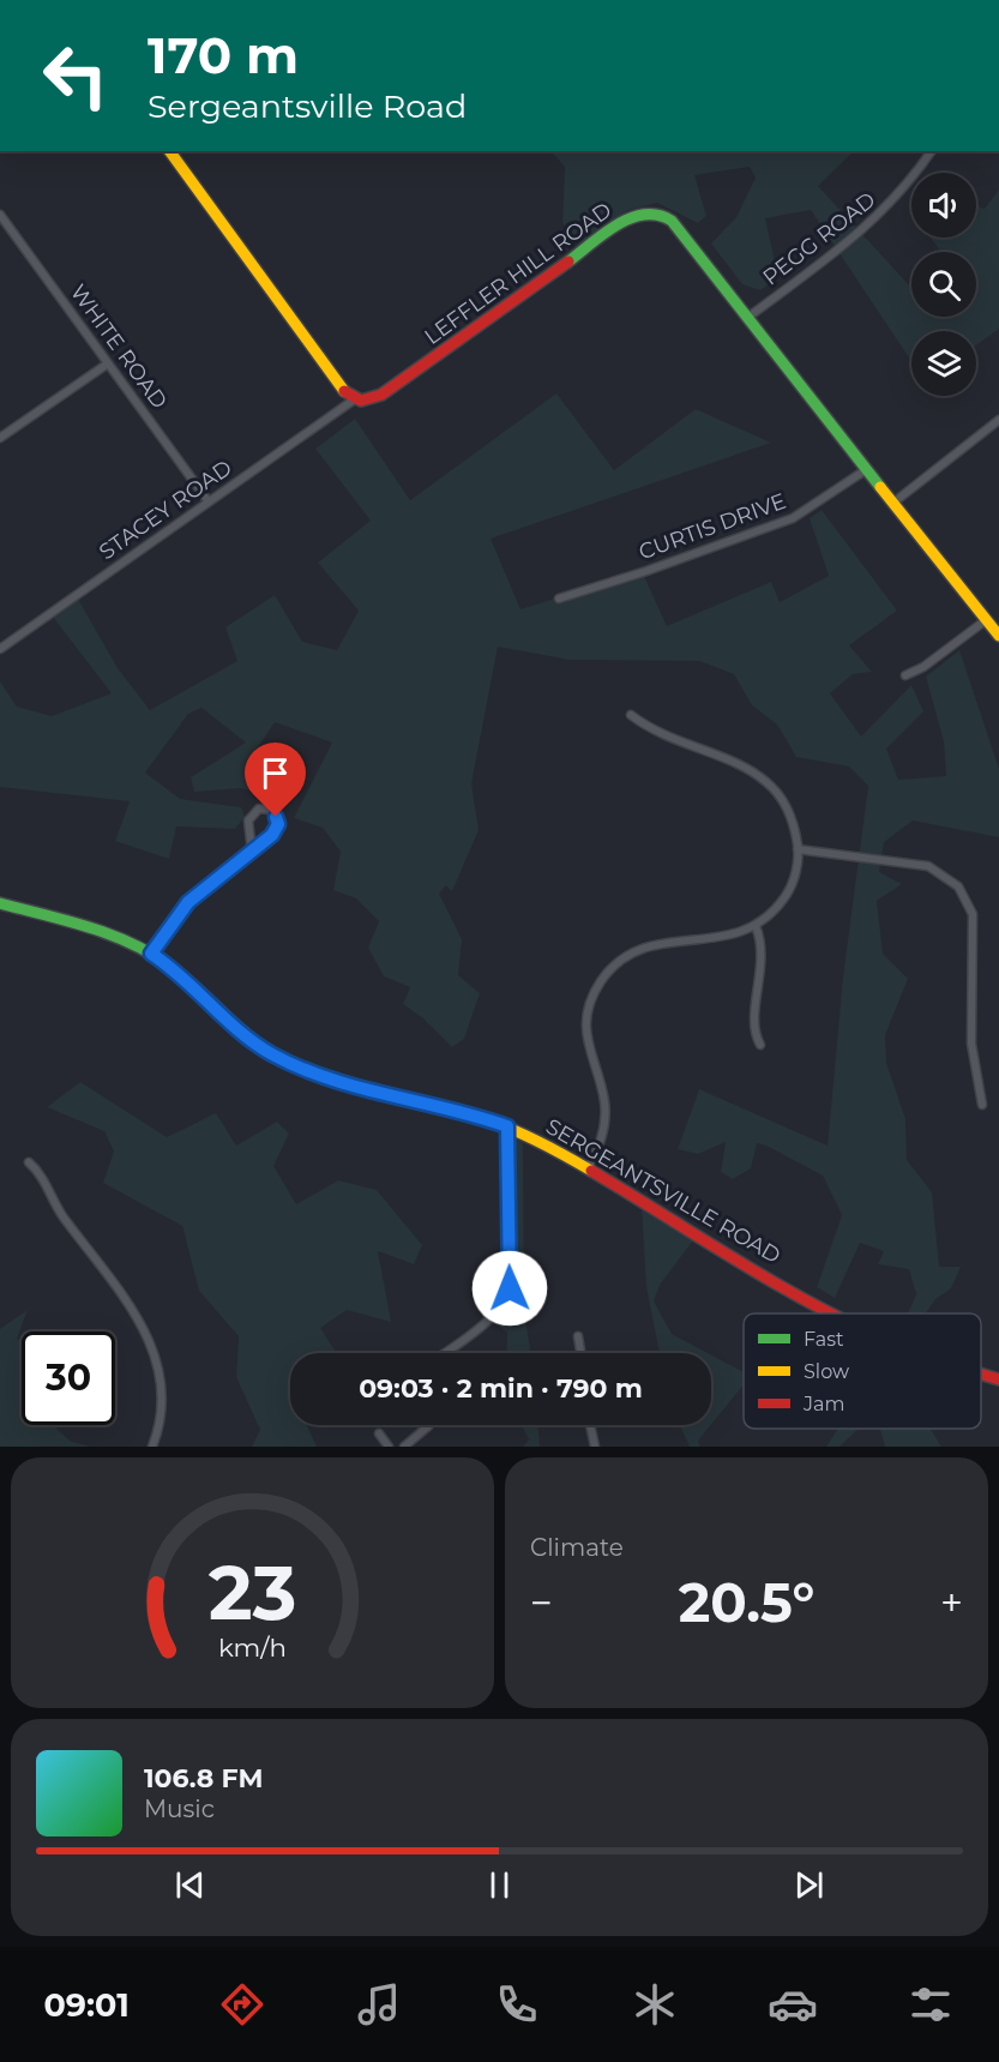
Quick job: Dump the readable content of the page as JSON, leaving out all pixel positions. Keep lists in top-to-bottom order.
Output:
{
  "streets": {
    "street": [
      "PEGG ROAD",
      "LEFFLER HILL ROAD",
      "WHITE ROAD",
      "STACEY ROAD",
      "CURTIS DRIVE",
      "SERGEANTSVILLE ROAD"
    ]
  },
  "crossings": [
    ["PEGG ROAD", "LEFFLER HILL ROAD"],
    ["LEFFLER HILL ROAD", "STACEY ROAD"],
    ["LEFFLER HILL ROAD", "CURTIS DRIVE"],
    ["WHITE ROAD", "STACEY ROAD"]
  ],
  "legend": ["Fast", "Slow", "Jam"],
  "page": {
    "turn": ["170 m", "Sergeantsville Road"],
    "limit": "30",
    "trip": "09:03 · 2 min · 790 m",
    "tile": "Climate",
    "heat": ["−", "20.5°", "+"],
    "song": ["106.8 FM", "Music"],
    "tabs": "09:01",
    "gauge": ["23", "km/h"]
  }
}
